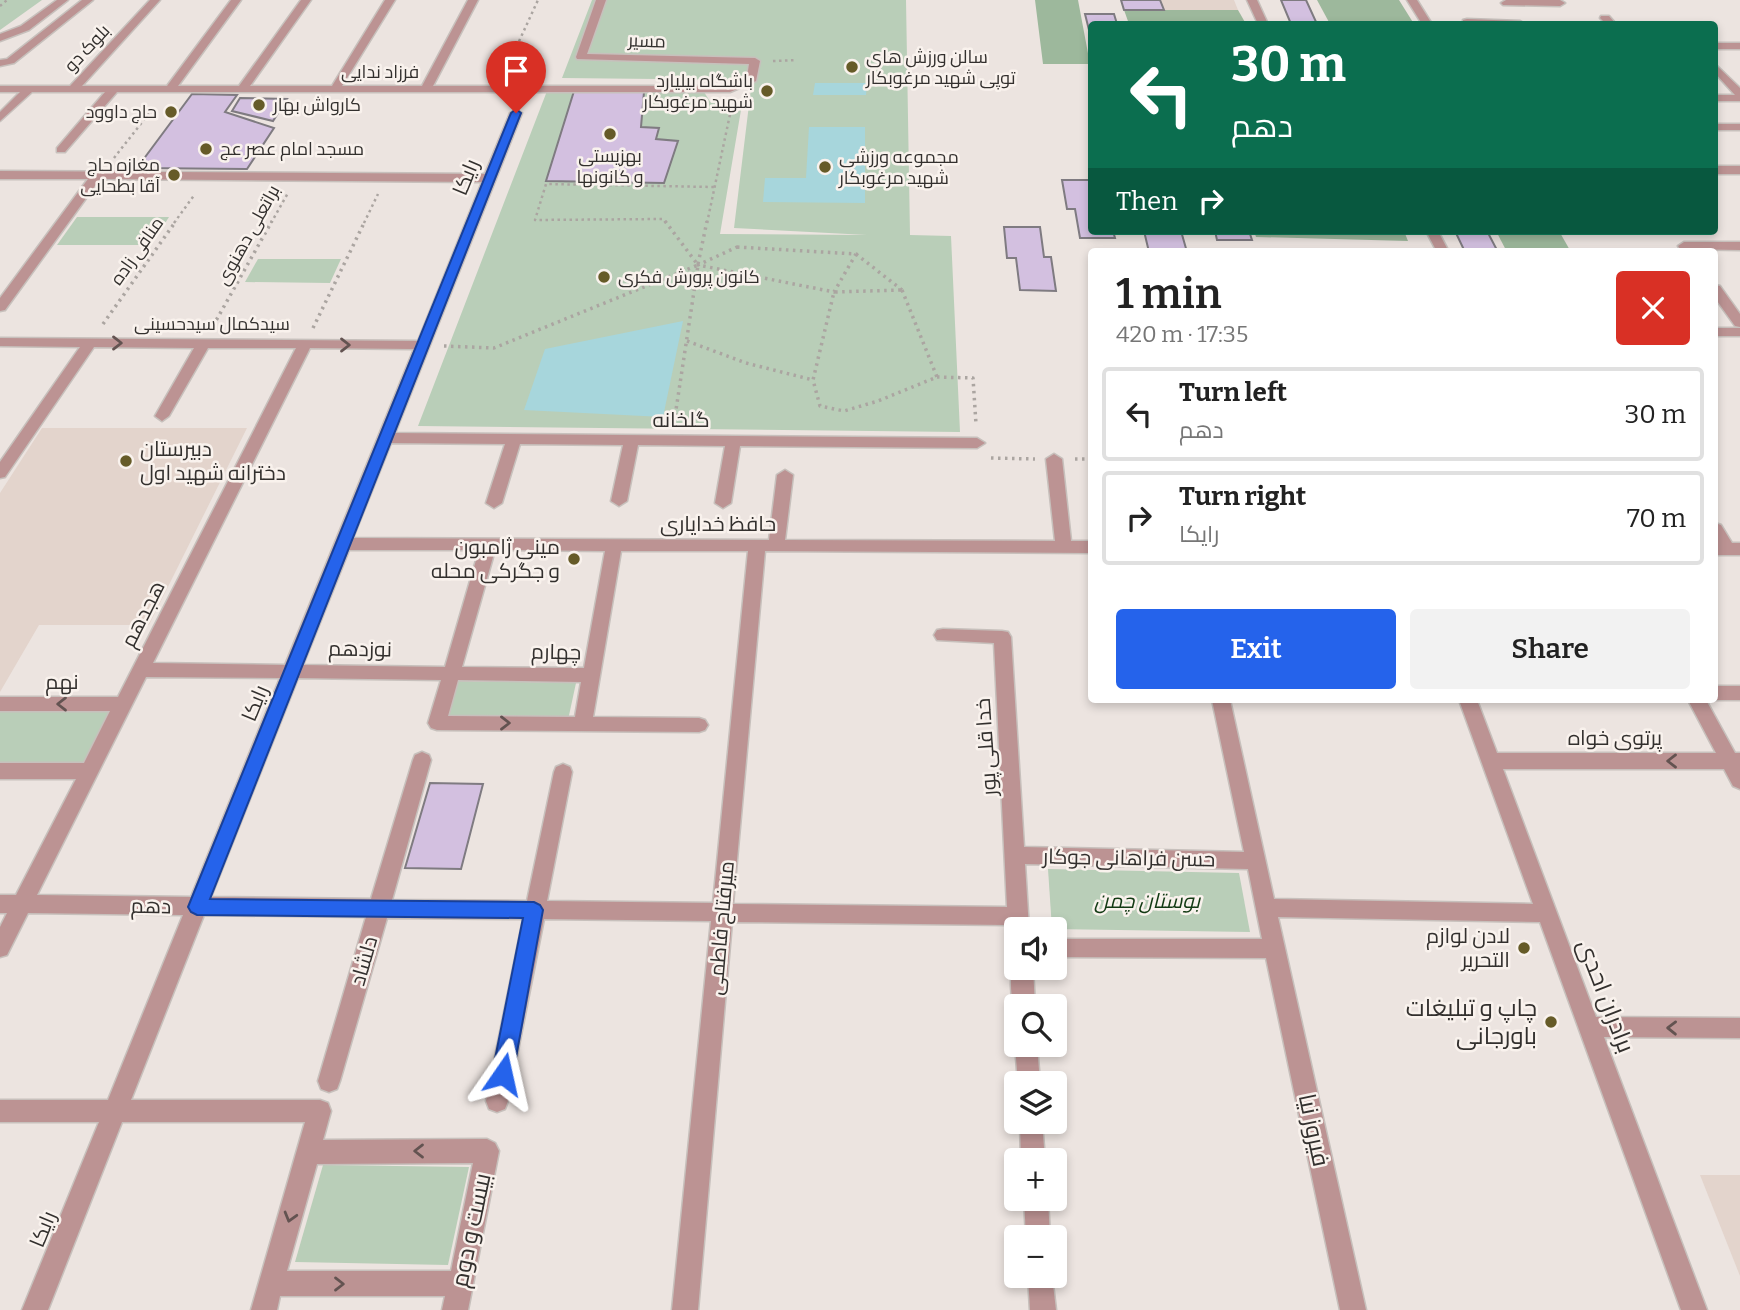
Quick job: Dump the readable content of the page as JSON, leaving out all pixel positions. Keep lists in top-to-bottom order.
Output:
{
  "streets": {
    "street": [
      "مسیر",
      "بلوک دو",
      "فرزاد ندایی",
      "رایکا",
      "سیدکمال سیدحسینی",
      "گلخانه",
      "حافظ خدایاری",
      "هجدهم",
      "نوزدهم",
      "چهارم",
      "نهم",
      "پرتوی خواه",
      "خدا قلی پور",
      "حسن فراهانی جوکار",
      "دهم",
      "میرفتاح فاطمی",
      "دلشاد",
      "برادران احدی",
      "فیروز نیا",
      "بیست و دوم"
    ],
    "path": ["براتعلی دهنوی", "منافی زاده"]
  },
  "crossings": [
    ["مسیر", "فرزاد ندایی"],
    ["بلوک دو", "فرزاد ندایی"],
    ["رایکا", "سیدکمال سیدحسینی"],
    ["رایکا", "گلخانه"],
    ["رایکا", "حافظ خدایاری"],
    ["رایکا", "نوزدهم"],
    ["رایکا", "دهم"],
    ["براتعلی دهنوی", "سیدکمال سیدحسینی"],
    ["منافی زاده", "سیدکمال سیدحسینی"],
    ["سیدکمال سیدحسینی", "هجدهم"],
    ["حافظ خدایاری", "میرفتاح فاطمی"],
    ["هجدهم", "نوزدهم"],
    ["هجدهم", "نهم"],
    ["هجدهم", "دهم"],
    ["نوزدهم", "چهارم"],
    ["پرتوی خواه", "برادران احدی"],
    ["خدا قلی پور", "حسن فراهانی جوکار"],
    ["حسن فراهانی جوکار", "دهم"],
    ["حسن فراهانی جوکار", "میرفتاح فاطمی"],
    ["دهم", "میرفتاح فاطمی"],
    ["دهم", "دلشاد"]
  ],
  "one_way": ["سیدکمال سیدحسینی", "پرتوی خواه"],
  "parks": ["بوستان چمن"],
  "places": [
    "سالن ورزش های توپی شهید مرغوبکار",
    "باشگاه بیلیارد شهید مرغوبکار",
    "کارواش بهار",
    "حاج داوود",
    "بهزیستی و کانونها",
    "مسجد امام عصر عج",
    "مجموعه ورزشی شهید مرغوبکار",
    "مغازه حاج آقا بطحایی",
    "کانون پرورش فکری",
    "دبيرستان دخترانه شهید اول",
    "مینی ژامبون و جگرکی محله",
    "لادن لوازم التحریر",
    "چاپ و تبلیغات باورجانی"
  ],
  "page": {
    "turn": ["30 m", "دهم"],
    "then": "Then",
    "heading": ["1 min", "420 m · 17:35"],
    "list": [
      {
        "name": "Turn left",
        "note": "دهم",
        "value": "30 m"
      },
      {
        "name": "Turn right",
        "note": "رایکا",
        "value": "70 m"
      }
    ],
    "buttons": ["Exit", "Share"],
    "map_buttons": ["+", "−"]
  }
}
